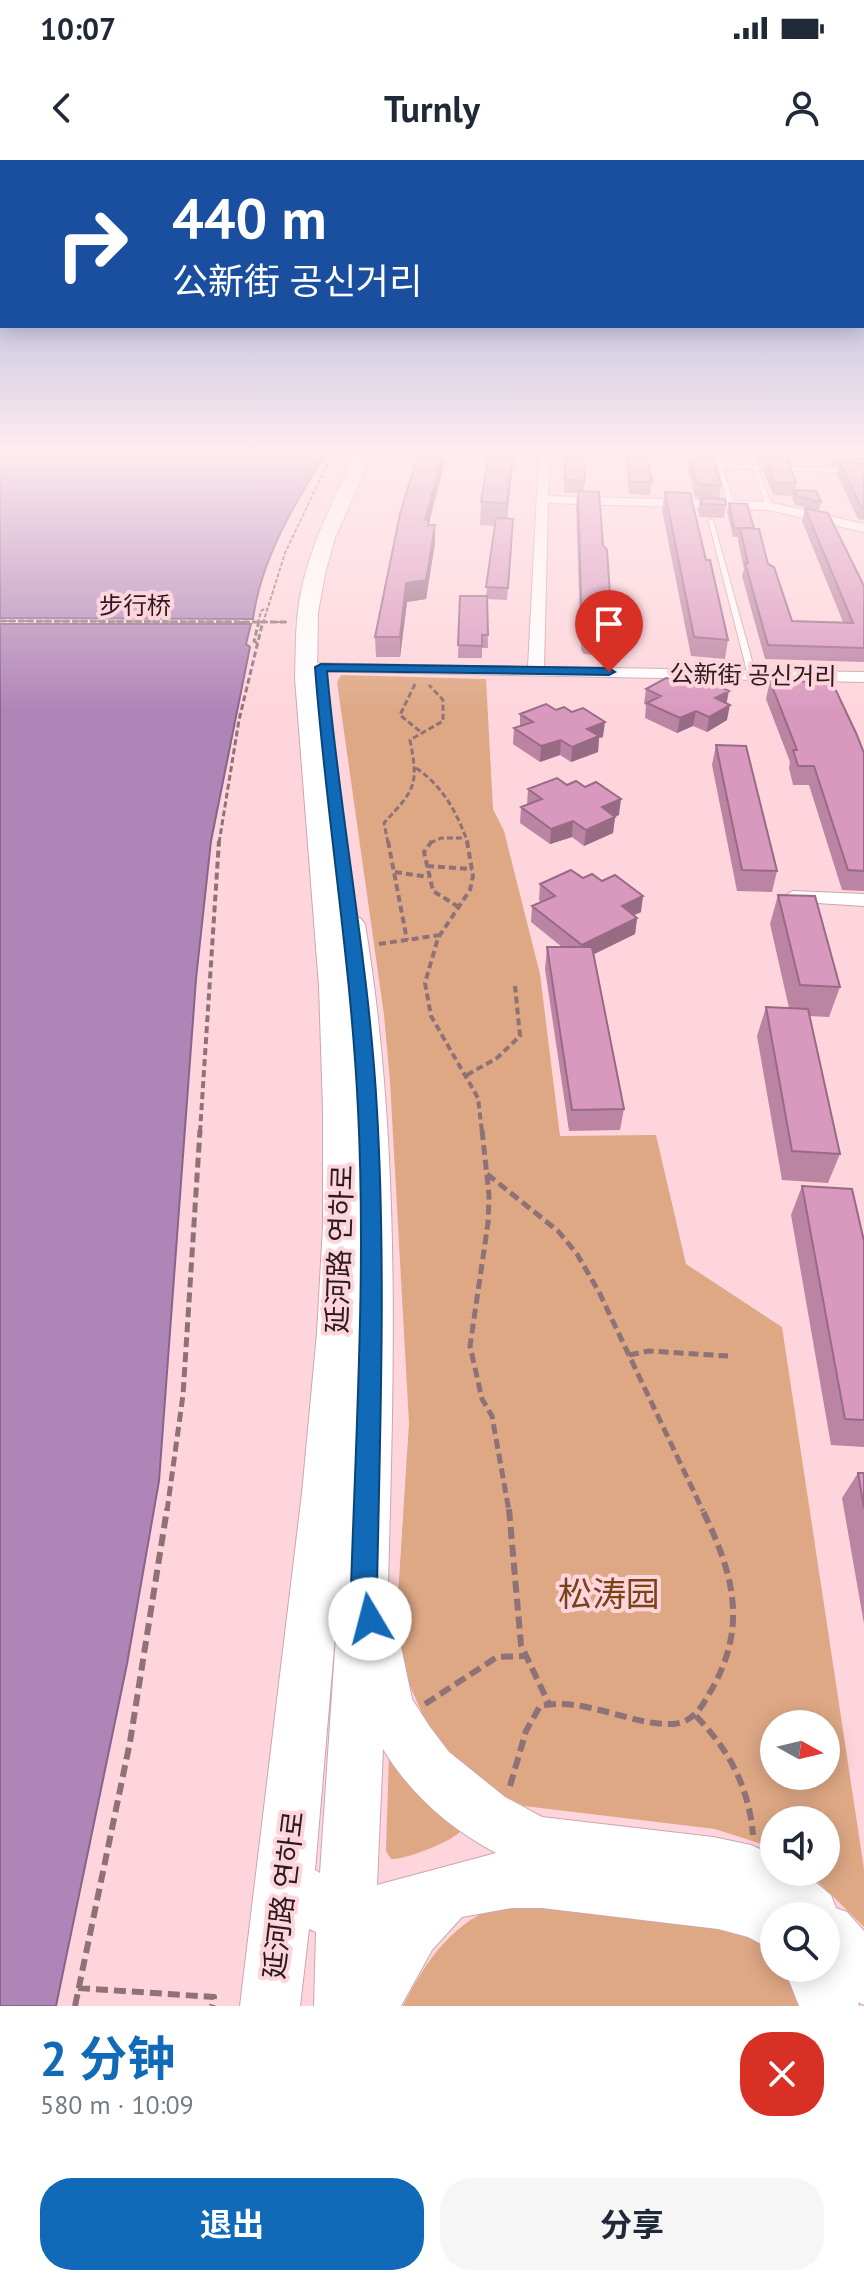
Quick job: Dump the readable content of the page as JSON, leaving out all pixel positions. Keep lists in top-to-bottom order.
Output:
{
  "streets": {
    "main road": ["延河路 연하로"],
    "street": ["公新街 공신거리"],
    "path": ["步行桥"]
  },
  "crossings": [
    ["公新街 공신거리", "延河路 연하로"]
  ],
  "parks": ["松涛园"],
  "north": "right",
  "page": {
    "status": "10:07",
    "header": "Turnly",
    "turn": ["440 m", "公新街 공신거리"],
    "heading": ["2 分钟", "580 m · 10:09"],
    "buttons": ["退出", "分享"]
  }
}
